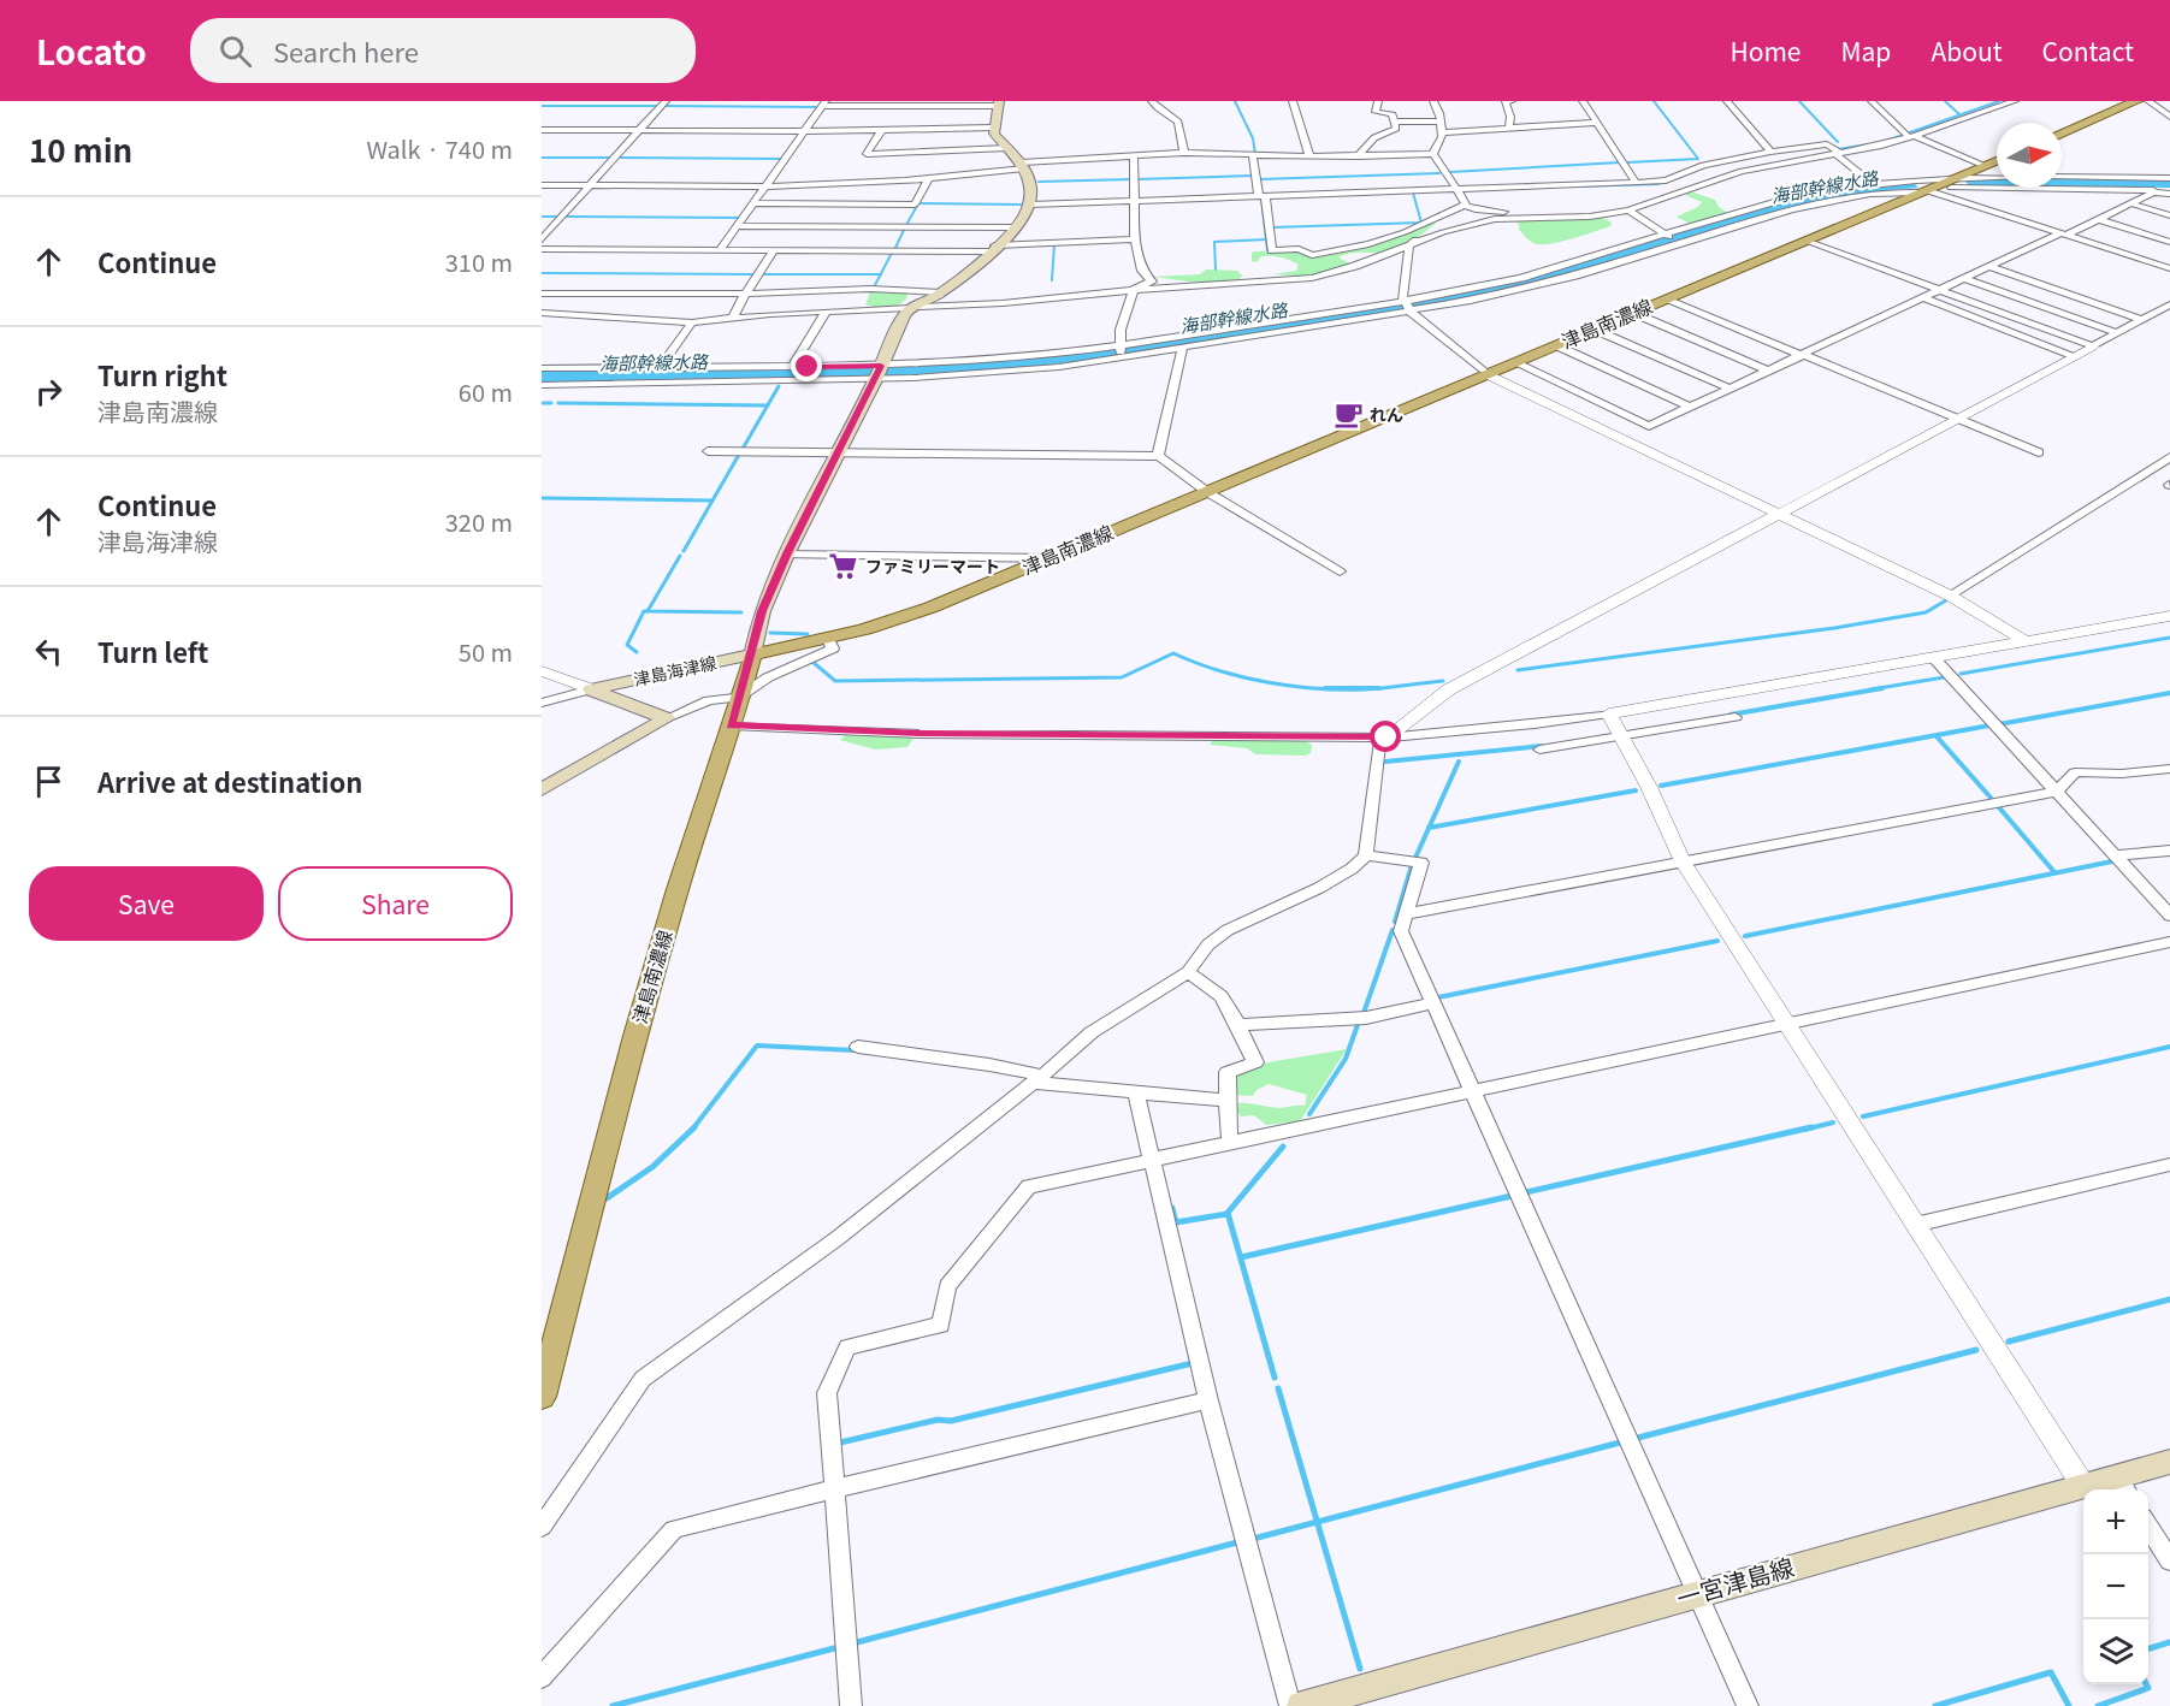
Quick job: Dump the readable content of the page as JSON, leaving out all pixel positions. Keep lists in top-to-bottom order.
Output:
{
  "streets": {
    "main road": ["津島南濃線", "津島海津線", "一宮津島線"]
  },
  "crossings": [
    ["津島南濃線", "津島海津線"]
  ],
  "water": ["海部幹線水路"],
  "places": {
    "cafe": ["れん"],
    "supermarket": ["ファミリーマート"]
  },
  "north": "right",
  "page": {
    "header": "Locato",
    "search": "Search here",
    "nav": [
      "Home",
      "Map",
      "About",
      "Contact"
    ],
    "heading": ["10 min", "Walk · 740 m"],
    "list": [
      ["Continue", "310 m"],
      ["Turn right", "津島南濃線", "60 m"],
      ["Continue", "津島海津線", "320 m"],
      ["Turn left", "50 m"],
      "Arrive at destination"
    ],
    "buttons": ["Save", "Share"],
    "map_buttons": ["+", "−"]
  }
}
